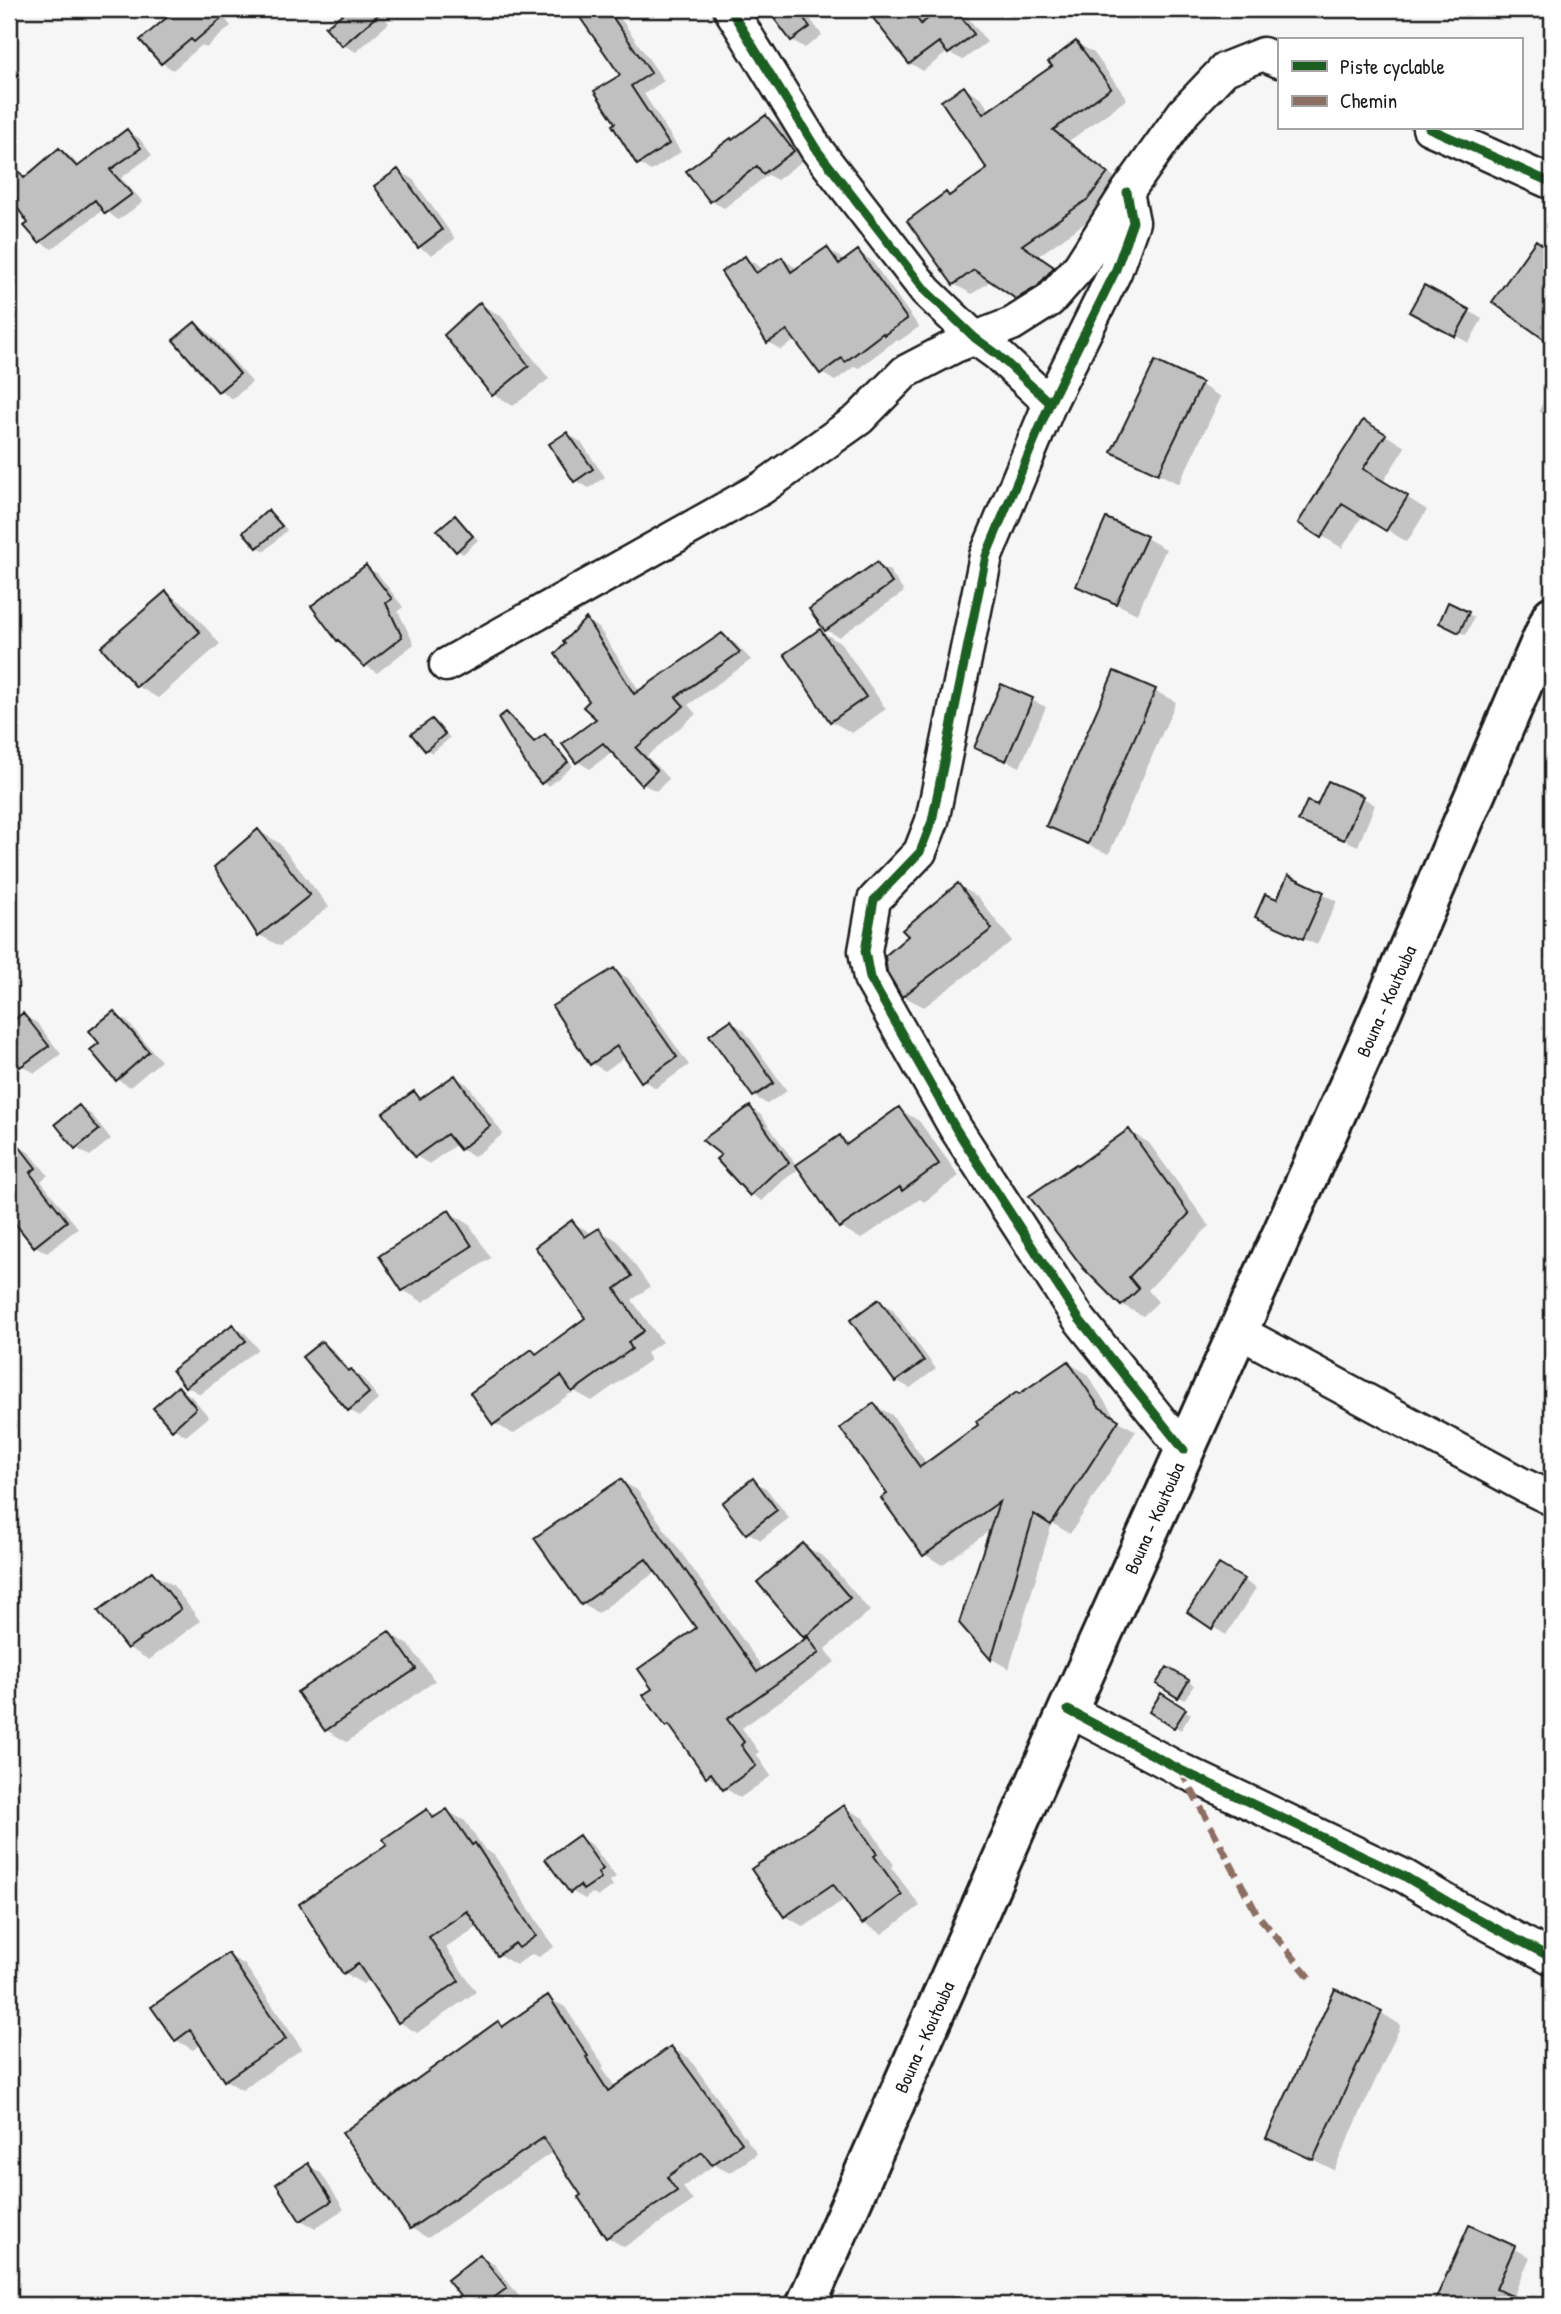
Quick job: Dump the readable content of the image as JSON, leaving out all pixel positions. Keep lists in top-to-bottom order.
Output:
{
  "streets": {
    "main road": ["Bouna - Koutouba"]
  },
  "legend": ["Piste cyclable", "Chemin"]
}
